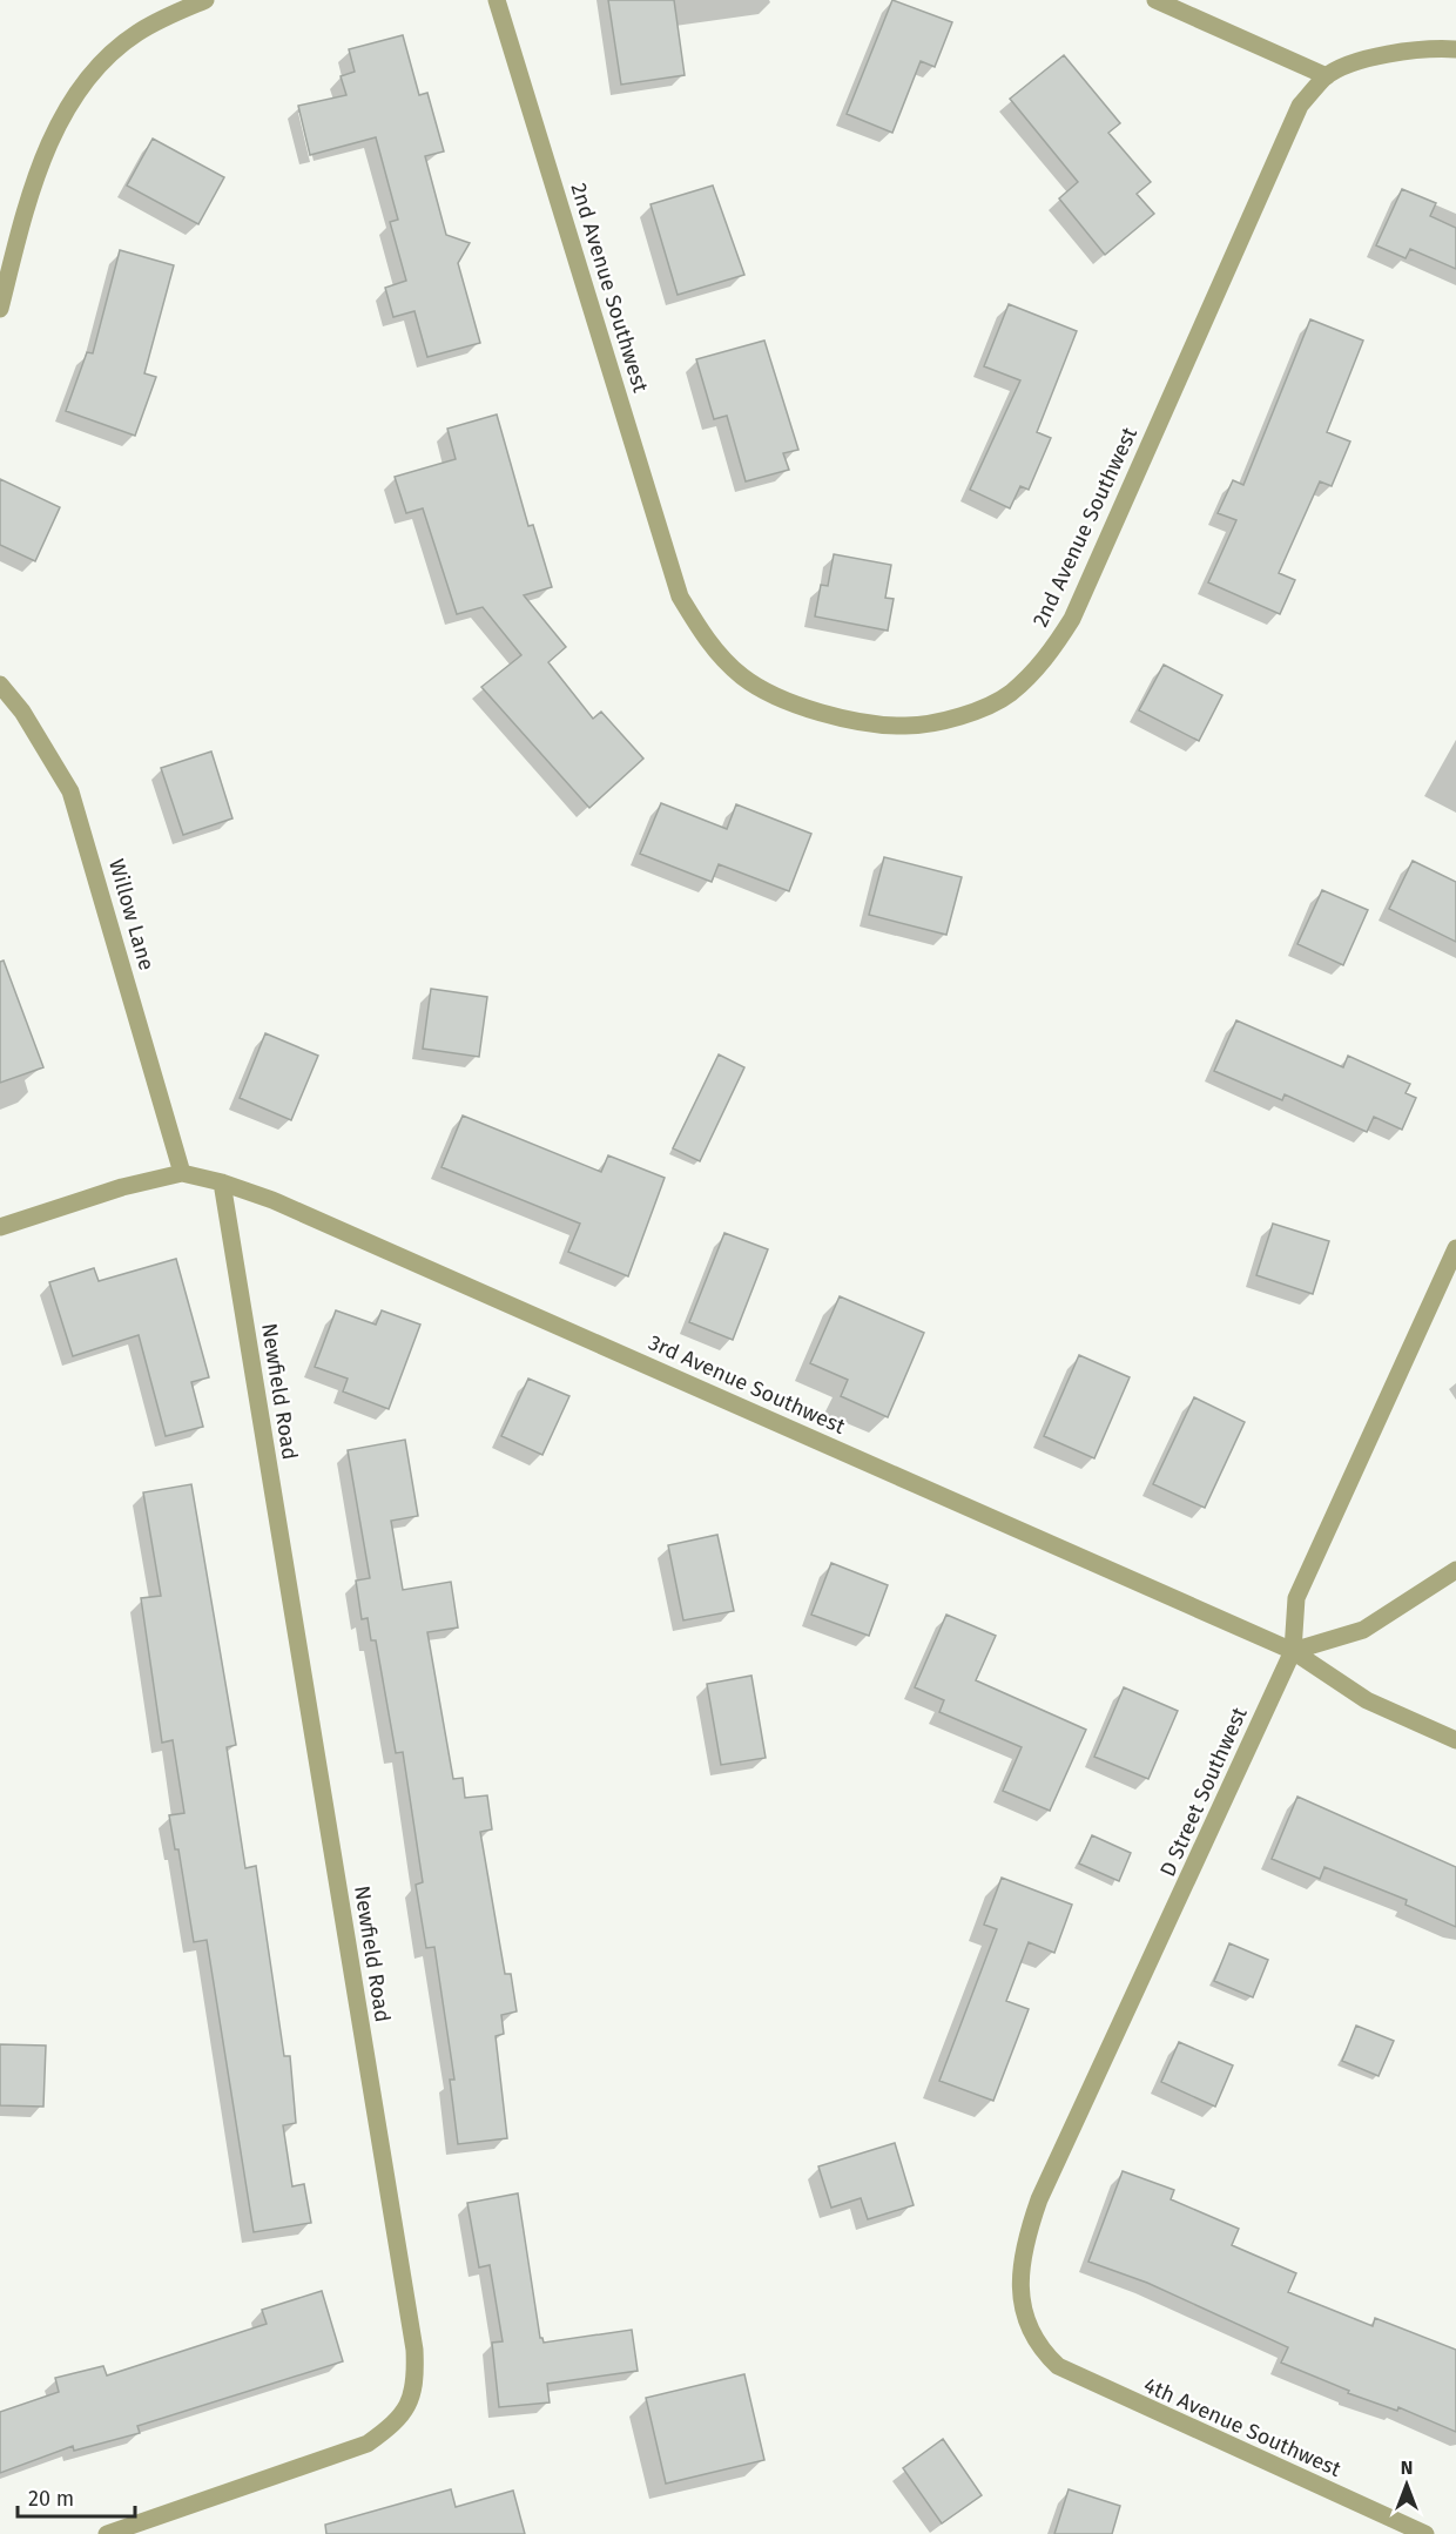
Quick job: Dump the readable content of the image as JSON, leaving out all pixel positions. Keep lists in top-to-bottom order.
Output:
{
  "streets": {
    "street": [
      "2nd Avenue Southwest",
      "Willow Lane",
      "3rd Avenue Southwest",
      "Newfield Road",
      "D Street Southwest",
      "4th Avenue Southwest"
    ]
  },
  "crossings": [
    ["Willow Lane", "3rd Avenue Southwest"],
    ["3rd Avenue Southwest", "Newfield Road"],
    ["3rd Avenue Southwest", "D Street Southwest"],
    ["D Street Southwest", "4th Avenue Southwest"]
  ],
  "scale_bar": "20 m",
  "north": "top"
}
